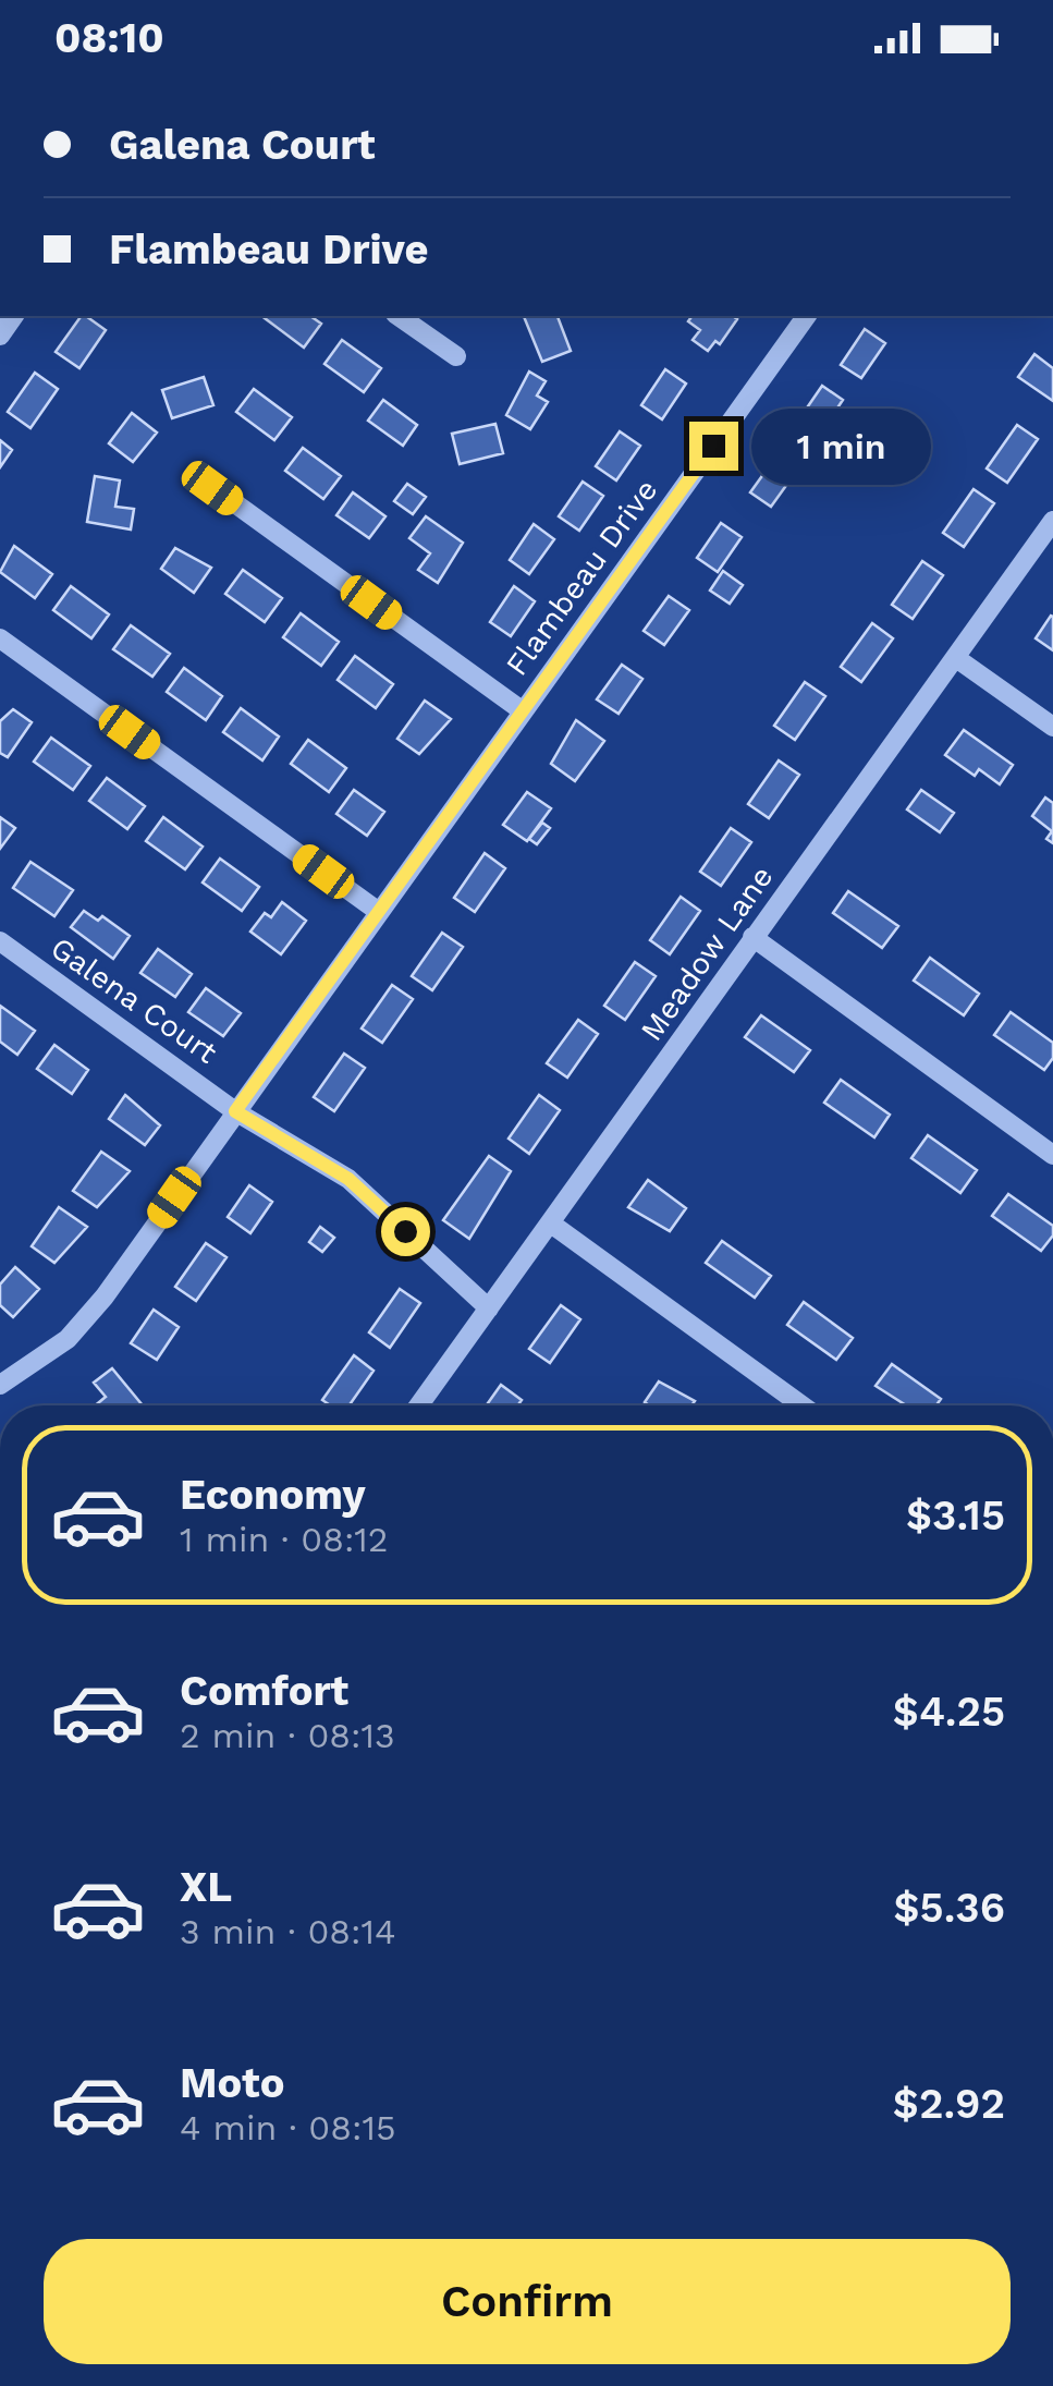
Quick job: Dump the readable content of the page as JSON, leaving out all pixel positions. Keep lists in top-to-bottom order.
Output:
{
  "streets": {
    "street": ["Flambeau Drive", "Meadow Lane", "Galena Court"]
  },
  "crossings": [
    ["Flambeau Drive", "Galena Court"],
    ["Meadow Lane", "Galena Court"]
  ],
  "page": {
    "status": "08:10",
    "banner": ["Galena Court", "Flambeau Drive"],
    "bubble": "1 min",
    "list": [
      {
        "name": "Economy",
        "note": "1 min · 08:12",
        "value": "$3.15"
      },
      {
        "name": "Comfort",
        "note": "2 min · 08:13",
        "value": "$4.25"
      },
      {
        "name": "XL",
        "note": "3 min · 08:14",
        "value": "$5.36"
      },
      {
        "name": "Moto",
        "note": "4 min · 08:15",
        "value": "$2.92"
      }
    ],
    "buttons": "Confirm"
  }
}
